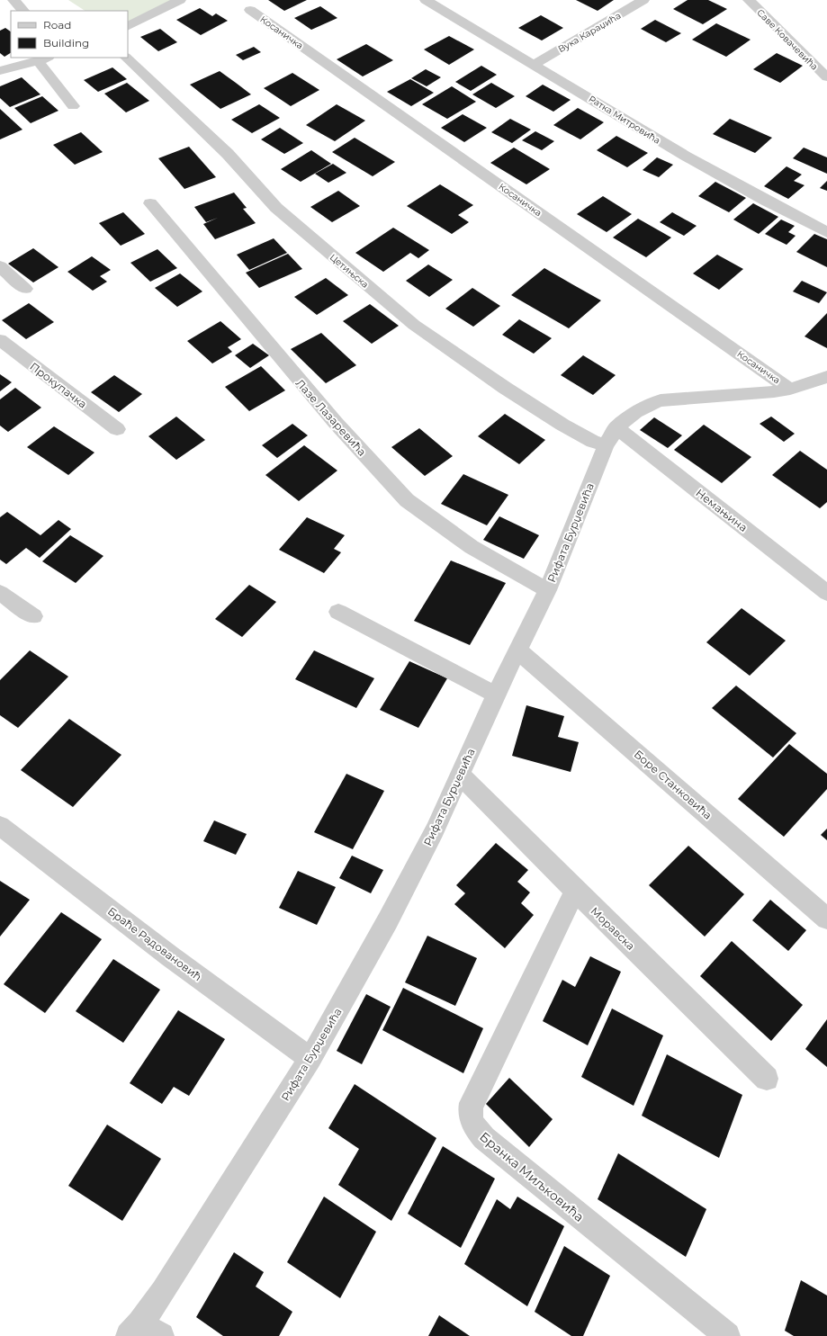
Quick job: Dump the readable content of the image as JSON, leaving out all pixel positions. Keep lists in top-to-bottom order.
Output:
{
  "streets": {
    "street": [
      "Косаничка",
      "Вука Караџића",
      "Саве Ковачевића",
      "Ратка Митровића",
      "Цетињска",
      "Прокупачка",
      "Лазе Лазаревића",
      "Немањина",
      "Рифата Бурџевића",
      "Боре Станковића",
      "Моравска",
      "Браће Радовановић",
      "Бранка Миљковића"
    ]
  },
  "crossings": [
    ["Косаничка", "Рифата Бурџевића"],
    ["Вука Караџића", "Ратка Митровића"],
    ["Цетињска", "Рифата Бурџевића"],
    ["Лазе Лазаревића", "Рифата Бурџевића"],
    ["Немањина", "Рифата Бурџевића"],
    ["Рифата Бурџевића", "Боре Станковића"],
    ["Рифата Бурџевића", "Моравска"],
    ["Рифата Бурџевића", "Браће Радовановић"],
    ["Моравска", "Бранка Миљковића"]
  ],
  "legend": ["Road", "Building"]
}
